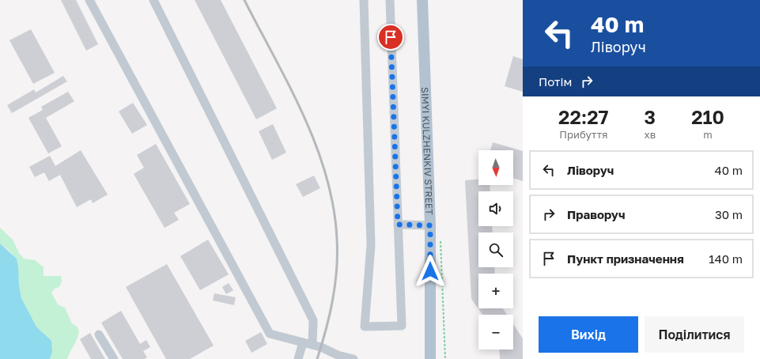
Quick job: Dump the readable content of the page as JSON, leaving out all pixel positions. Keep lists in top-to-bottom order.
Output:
{
  "streets": {
    "main road": ["SIMYI KULZHENKIV STREET"]
  },
  "north": "bottom",
  "page": {
    "turn": ["40 m", "Ліворуч"],
    "then": "Потім",
    "eta": [
      "22:27",
      "Прибуття",
      "3",
      "хв",
      "210",
      "m"
    ],
    "map_buttons": ["+", "−"],
    "list": [
      {
        "name": "Ліворуч",
        "value": "40 m"
      },
      {
        "name": "Праворуч",
        "value": "30 m"
      },
      {
        "name": "Пункт призначення",
        "value": "140 m"
      }
    ],
    "buttons": ["Вихід", "Поділитися"]
  }
}
